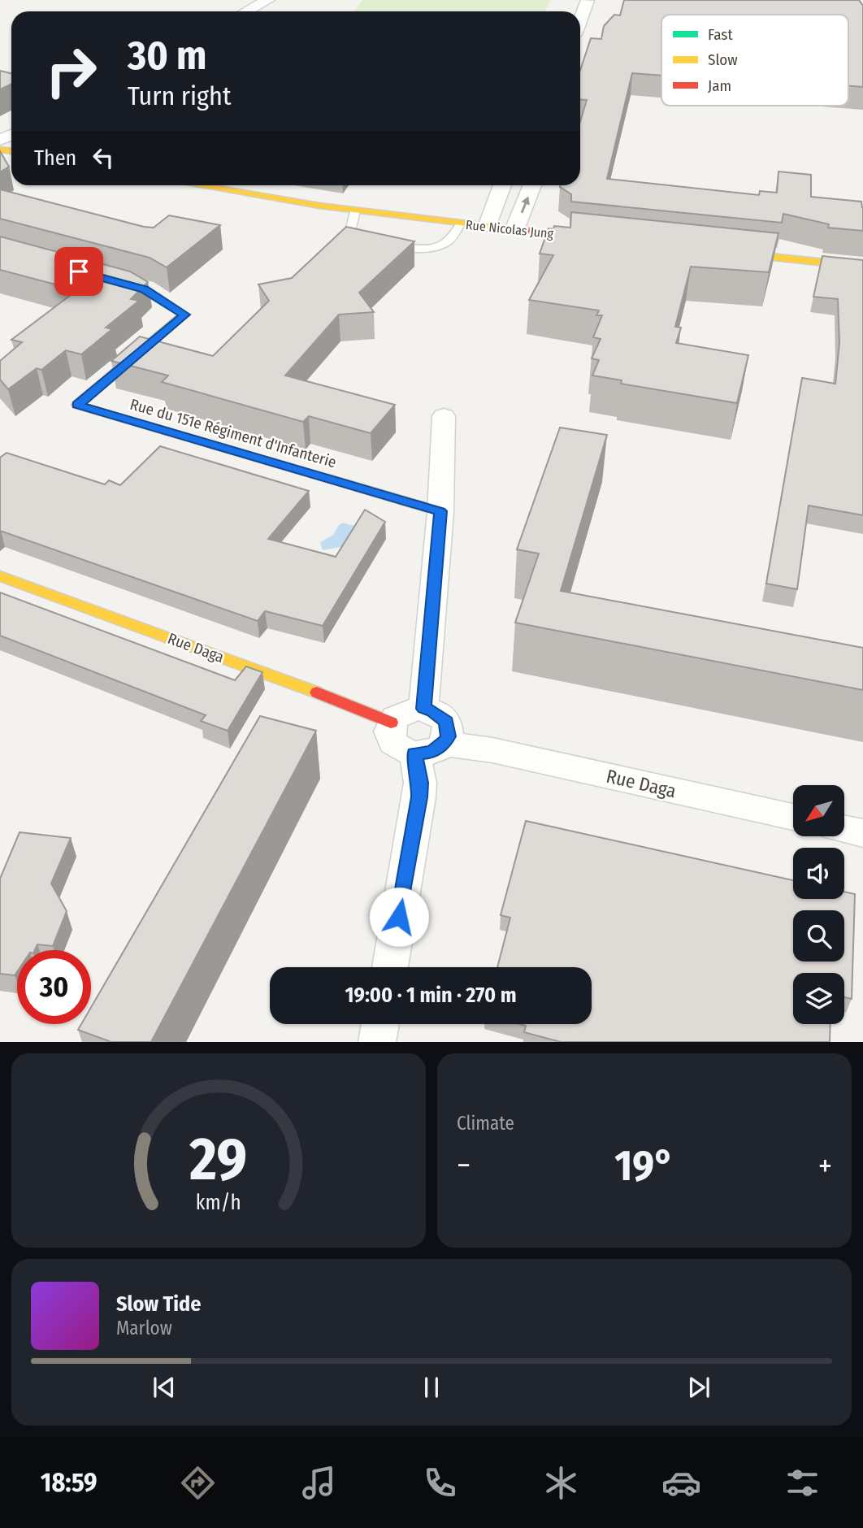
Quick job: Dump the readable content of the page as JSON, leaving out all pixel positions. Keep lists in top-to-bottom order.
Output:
{
  "streets": {
    "street": ["Rue Nicolas Jung", "Rue du 151e Régiment d'Infanterie", "Rue Daga"]
  },
  "legend": ["Fast", "Slow", "Jam"],
  "north": "bottom left",
  "page": {
    "turn": ["30 m", "Turn right"],
    "then": "Then",
    "limit": "30",
    "trip": "19:00 · 1 min · 270 m",
    "tile": "Climate",
    "heat": ["−", "19°", "+"],
    "song": ["Slow Tide", "Marlow"],
    "tabs": "18:59",
    "gauge": ["29", "km/h"]
  }
}
